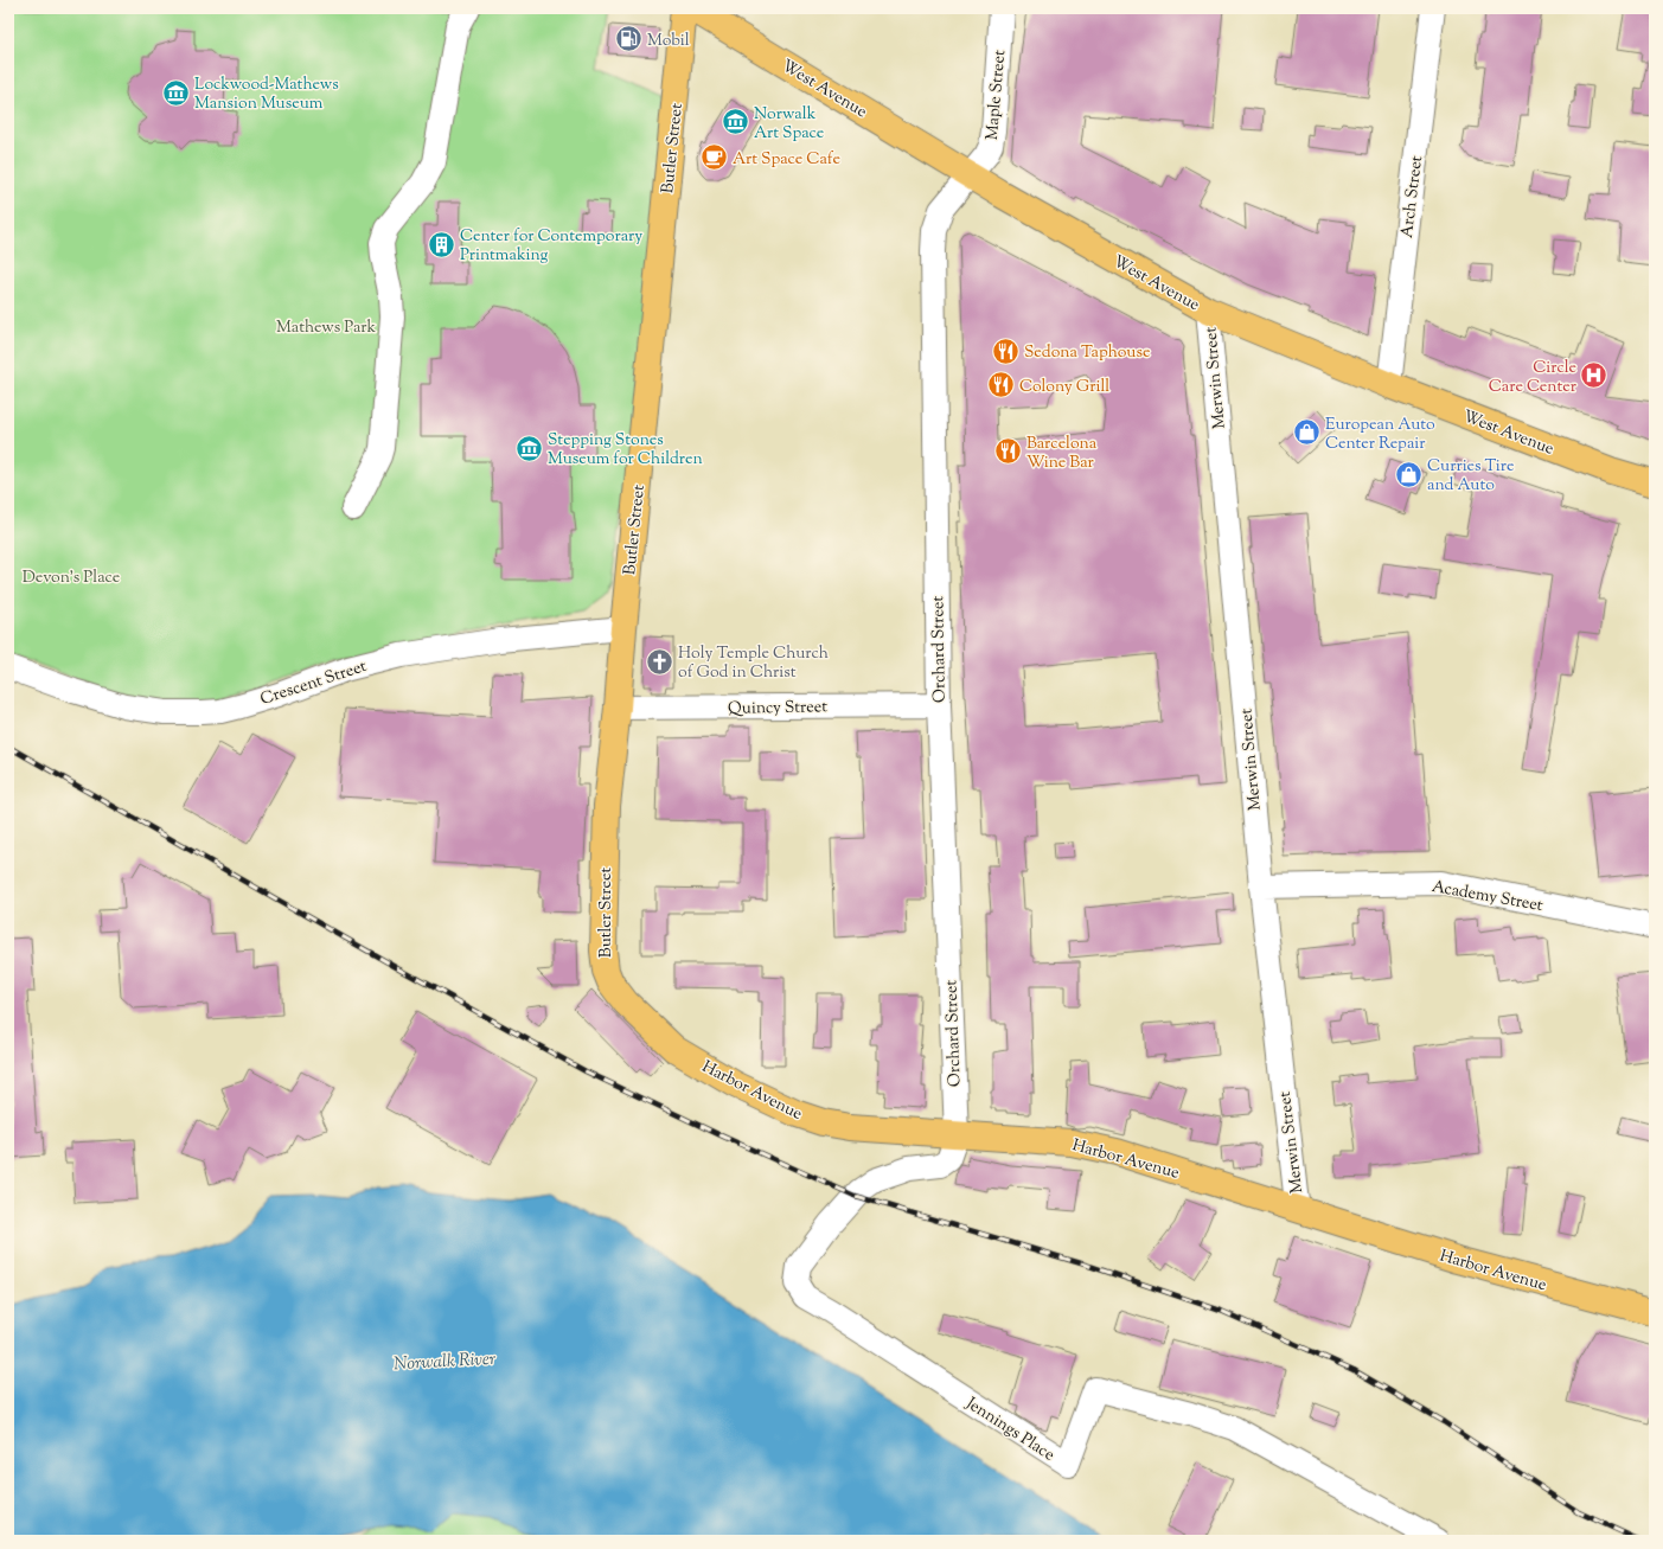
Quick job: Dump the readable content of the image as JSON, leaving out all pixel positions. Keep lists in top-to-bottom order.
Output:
{
  "streets": {
    "main road": ["West Avenue", "Butler Street", "Harbor Avenue"],
    "street": [
      "Maple Street",
      "Arch Street",
      "Merwin Street",
      "Orchard Street",
      "Crescent Street",
      "Quincy Street",
      "Academy Street",
      "Jennings Place"
    ]
  },
  "crossings": [
    ["West Avenue", "Maple Street"],
    ["West Avenue", "Arch Street"],
    ["West Avenue", "Merwin Street"],
    ["West Avenue", "Orchard Street"],
    ["Maple Street", "Orchard Street"],
    ["Butler Street", "Crescent Street"],
    ["Butler Street", "Quincy Street"],
    ["Butler Street", "Harbor Avenue"],
    ["Merwin Street", "Academy Street"],
    ["Merwin Street", "Harbor Avenue"],
    ["Orchard Street", "Quincy Street"],
    ["Orchard Street", "Harbor Avenue"],
    ["Orchard Street", "Jennings Place"],
    ["Harbor Avenue", "Jennings Place"]
  ],
  "water": ["Norwalk River"],
  "parks": ["Mathews Park", "Devon’s Place"],
  "places": {
    "fuel station": ["Mobil"],
    "museum": ["Lockwood-Mathews Mansion Museum", "Norwalk Art Space", "Stepping Stones Museum for Children"],
    "cafe": ["Art Space Cafe"],
    "building": ["Center for Contemporary Printmaking"],
    "restaurant": ["Sedona Taphouse", "Colony Grill", "Barcelona Wine Bar"],
    "hospital": ["Circle Care Center"],
    "shop": ["European Auto Center Repair", "Curries Tire and Auto"],
    "church": ["Holy Temple Church of God in Christ"]
  }
}
